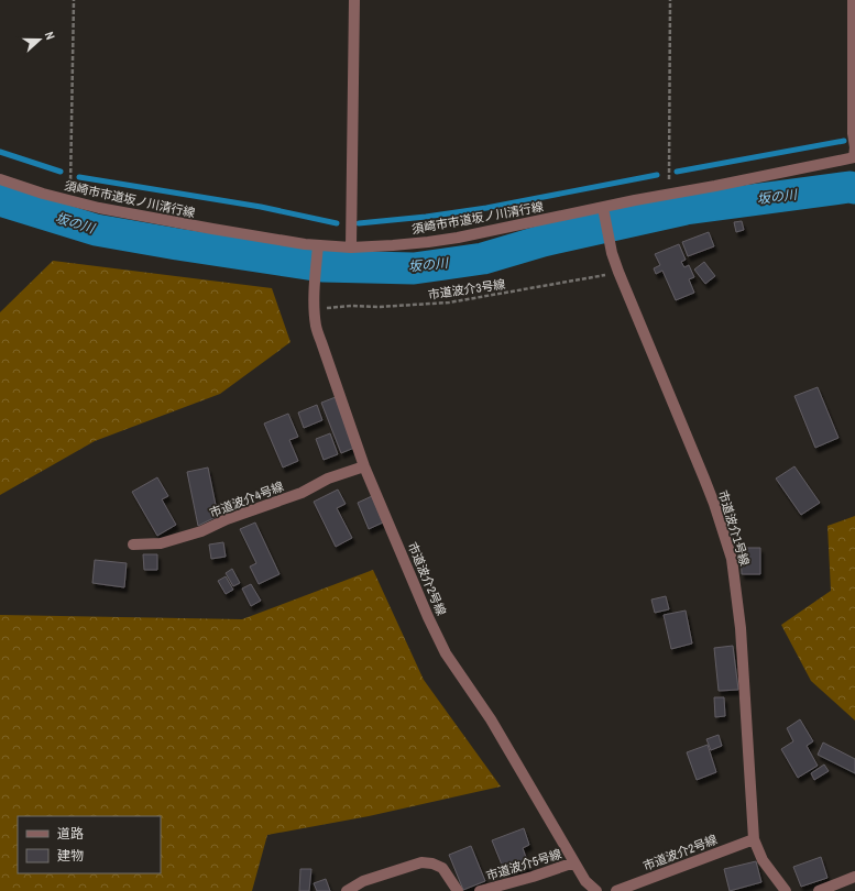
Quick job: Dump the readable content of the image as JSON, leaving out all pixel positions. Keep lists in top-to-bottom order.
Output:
{
  "streets": {
    "street": [
      "須崎市市道坂ノ川清行線",
      "市道波介4号線",
      "市道波介1号線",
      "市道波介2号線",
      "市道波介5号線"
    ],
    "path": ["市道波介3号線"]
  },
  "crossings": [
    ["須崎市市道坂ノ川清行線", "市道波介1号線"],
    ["須崎市市道坂ノ川清行線", "市道波介2号線"],
    ["市道波介3号線", "市道波介1号線"],
    ["市道波介3号線", "市道波介2号線"],
    ["市道波介4号線", "市道波介2号線"],
    ["市道波介1号線", "市道波介2号線"],
    ["市道波介2号線", "市道波介5号線"]
  ],
  "water": ["坂の川"],
  "legend": ["道路", "建物"],
  "north": "right"
}
